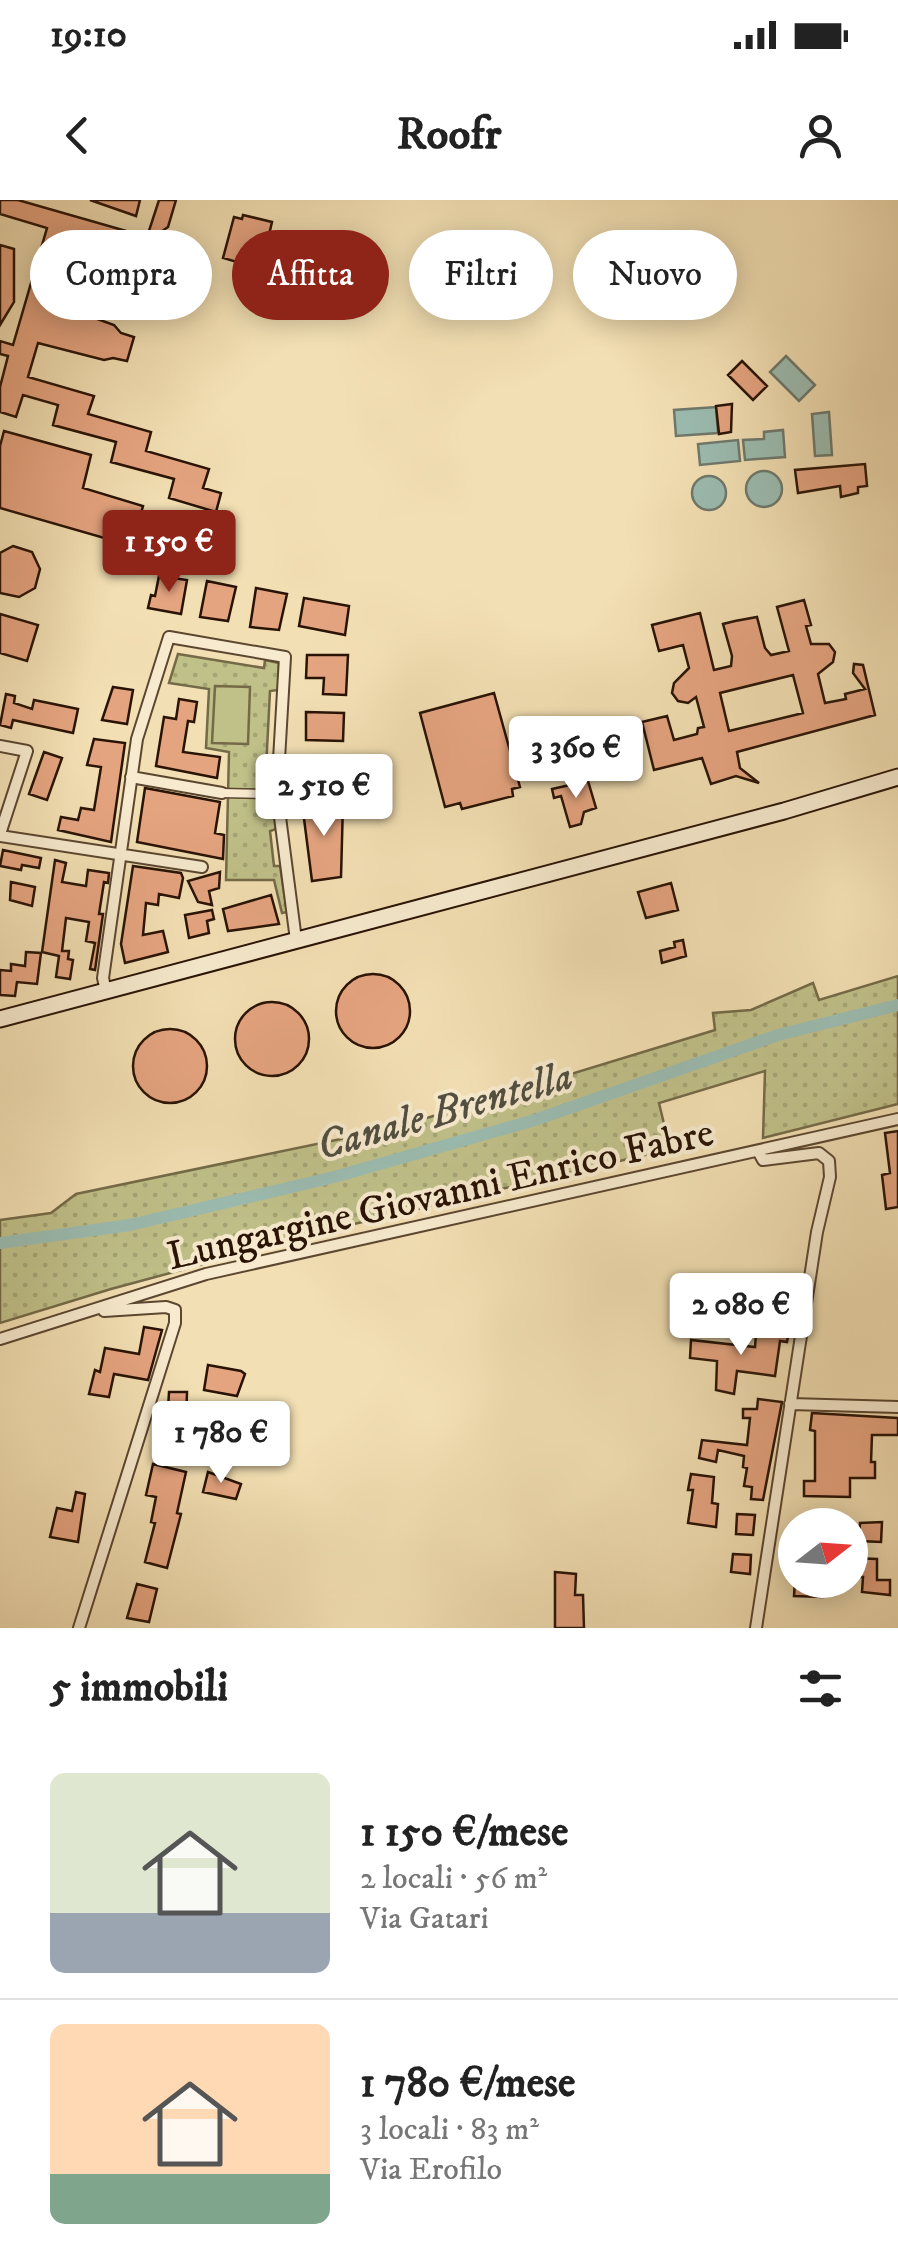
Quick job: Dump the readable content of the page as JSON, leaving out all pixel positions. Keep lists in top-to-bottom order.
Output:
{
  "streets": {
    "street": ["Lungargine Giovanni Enrico Fabre"]
  },
  "water": ["Canale Brentella"],
  "north": "right",
  "page": {
    "status": "19:10",
    "header": "Roofr",
    "chip": [
      "Compra",
      "Affitta",
      "Filtri",
      "Nuovo"
    ],
    "price": [
      "1 150 €",
      "3 360 €",
      "2 510 €",
      "2 080 €",
      "1 780 €"
    ],
    "heading": "5 immobili",
    "list": [
      {
        "name": "1 150 €/mese",
        "note": "2 locali · 56 m² · Via Gatari"
      },
      {
        "name": "1 780 €/mese",
        "note": "3 locali · 83 m² · Via Erofilo"
      }
    ]
  }
}
